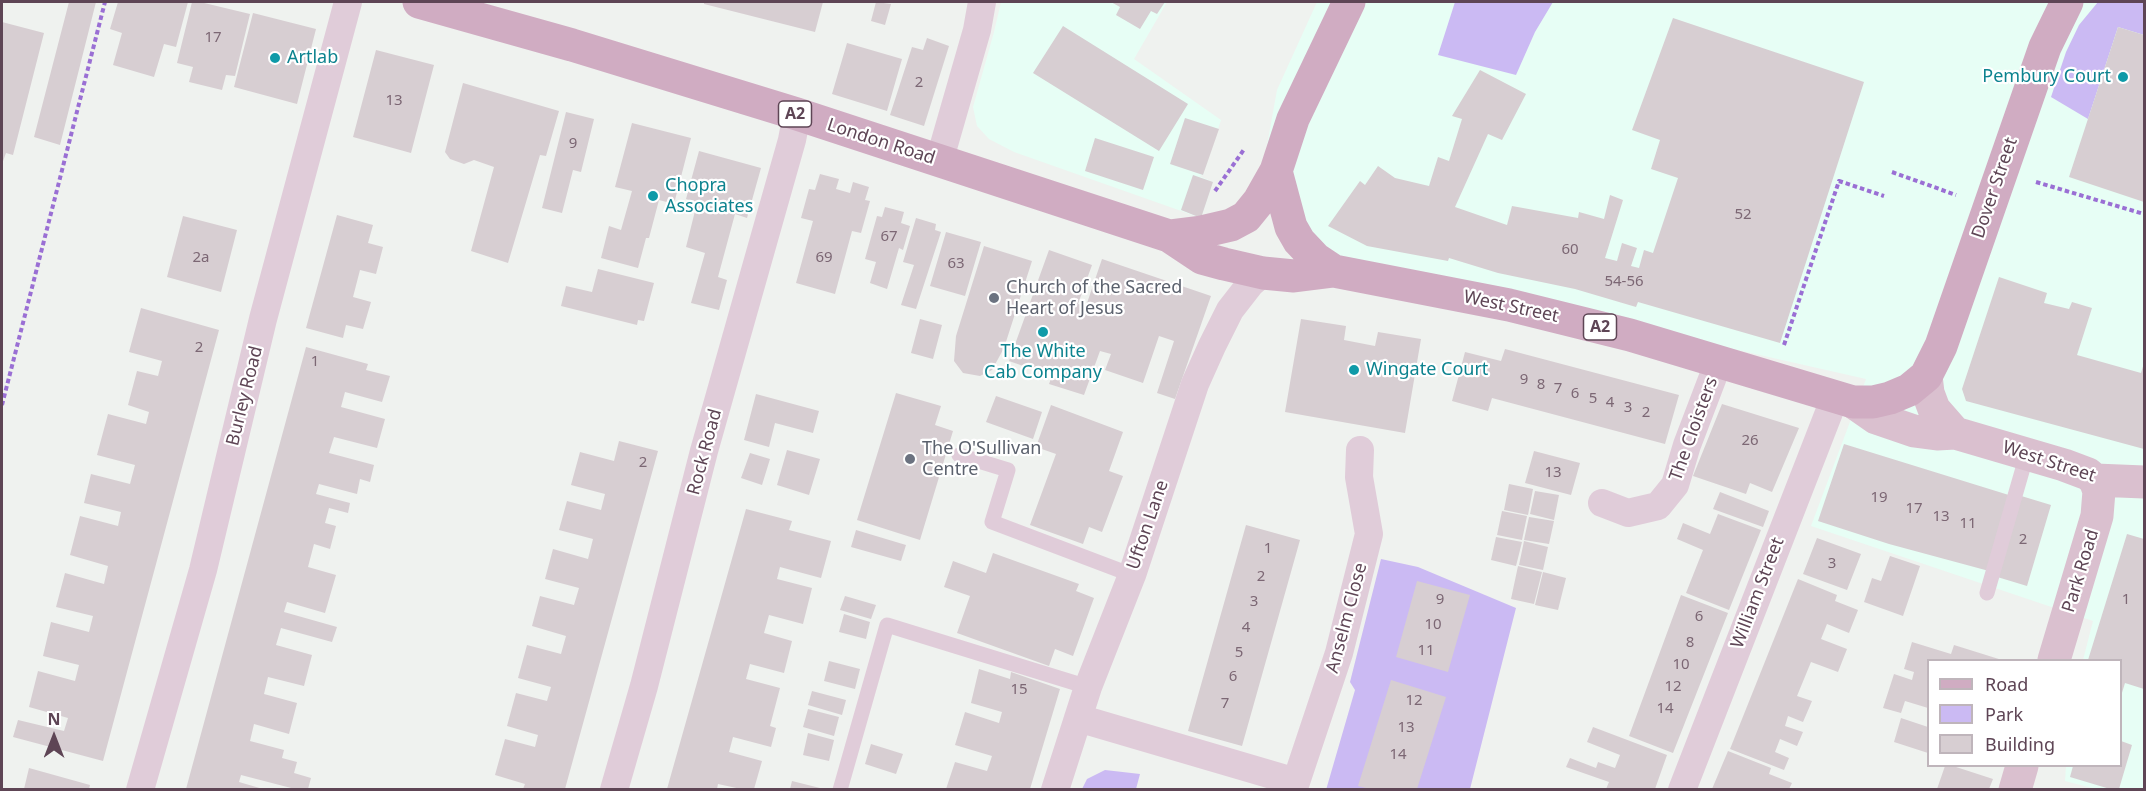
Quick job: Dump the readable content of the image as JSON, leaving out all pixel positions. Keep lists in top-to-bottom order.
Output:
{
  "streets": {
    "main road": [
      "A2",
      "London Road",
      "Dover Street",
      "West Street"
    ],
    "street": [
      "Burley Road",
      "The Cloisters",
      "Rock Road",
      "Ufton Lane",
      "Park Road",
      "William Street",
      "Anselm Close"
    ]
  },
  "crossings": [
    ["A2", "London Road"],
    ["A2", "West Street"],
    ["London Road", "West Street"],
    ["London Road", "Rock Road"],
    ["Dover Street", "West Street"],
    ["West Street", "The Cloisters"],
    ["West Street", "Ufton Lane"],
    ["West Street", "Park Road"],
    ["West Street", "William Street"],
    ["Ufton Lane", "Anselm Close"]
  ],
  "places": [
    "Artlab",
    "Pembury Court",
    "Chopra Associates",
    "Church of the Sacred Heart of Jesus",
    "The White Cab Company",
    "Wingate Court",
    "The O'Sullivan Centre"
  ],
  "house_numbers": [
    "17",
    "2",
    "13",
    "9",
    "52",
    "67",
    "60",
    "2a",
    "69",
    "63",
    "54-56",
    "2",
    "1",
    "9",
    "8",
    "7",
    "6",
    "5",
    "4",
    "3",
    "2",
    "26",
    "2",
    "13",
    "19",
    "17",
    "13",
    "11",
    "2",
    "1",
    "3",
    "2",
    "9",
    "1",
    "3",
    "6",
    "10",
    "4",
    "8",
    "11",
    "5",
    "10",
    "6",
    "12",
    "15",
    "12",
    "7",
    "14",
    "13",
    "14"
  ],
  "legend": ["Road", "Park", "Building"],
  "north": "top"
}
